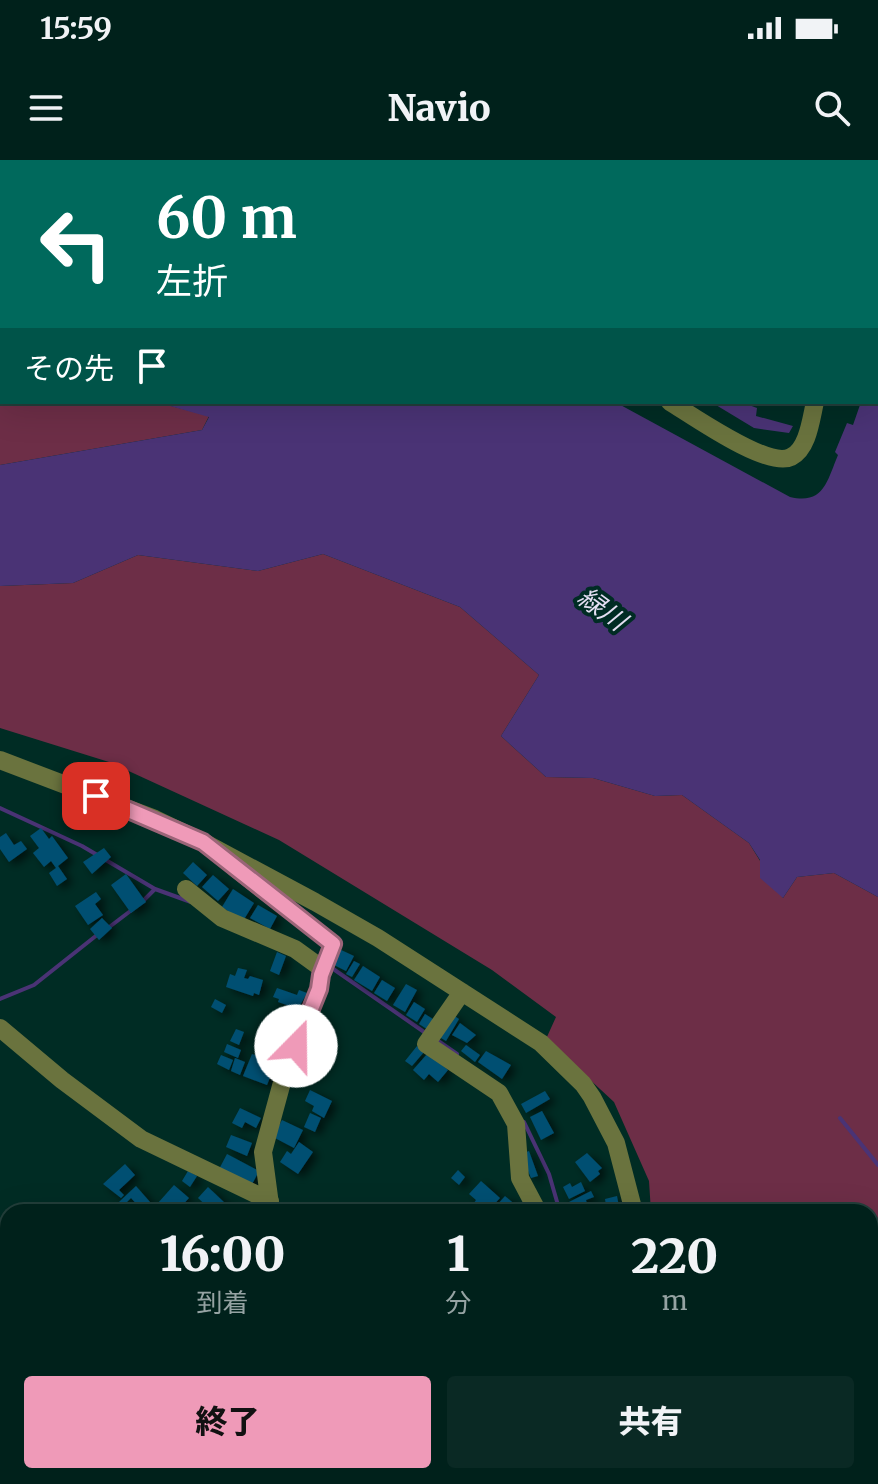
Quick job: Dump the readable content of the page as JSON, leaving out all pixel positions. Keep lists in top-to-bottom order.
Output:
{
  "water": ["緑川"],
  "page": {
    "status": "15:59",
    "header": "Navio",
    "turn": ["60 m", "左折"],
    "then": "その先",
    "eta": [
      "16:00",
      "到着",
      "1",
      "分",
      "220",
      "m"
    ],
    "buttons": ["終了", "共有"]
  }
}
